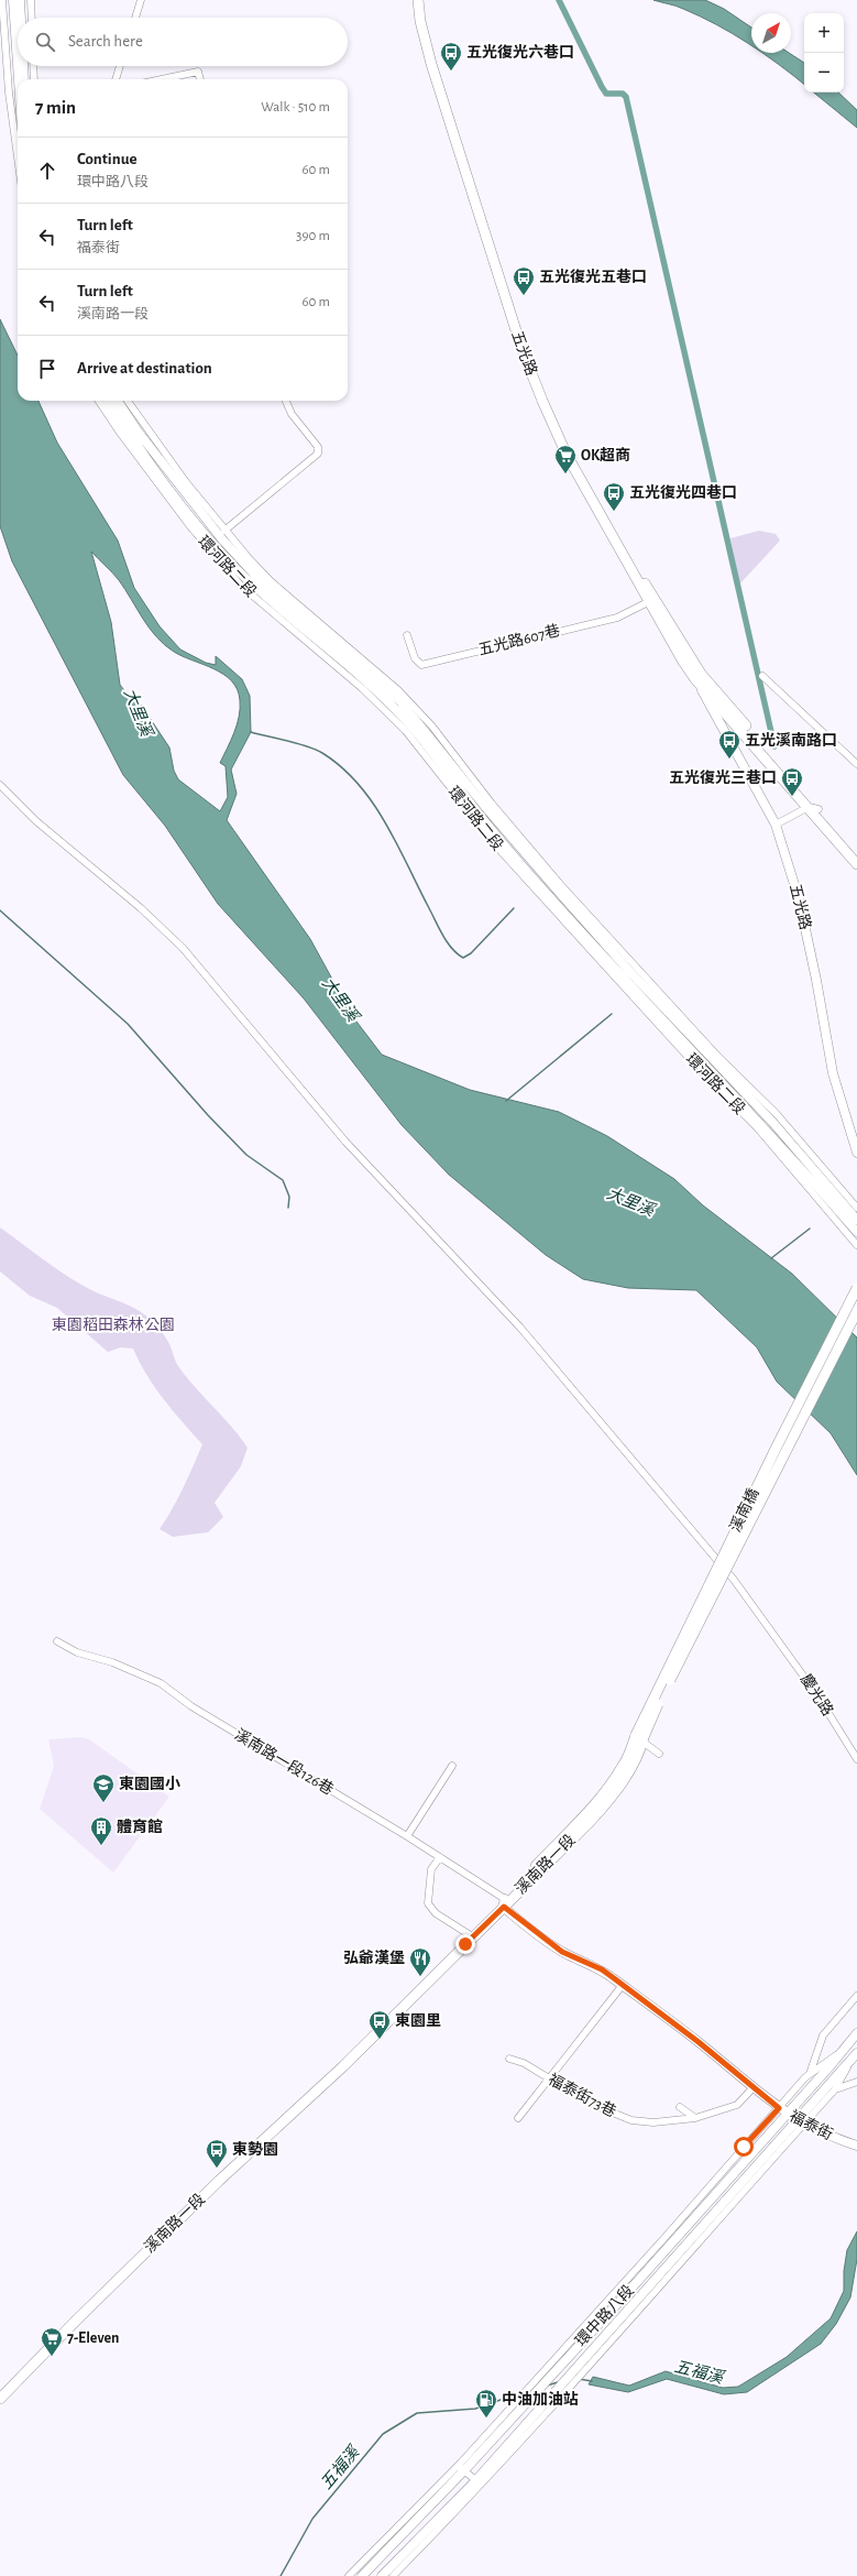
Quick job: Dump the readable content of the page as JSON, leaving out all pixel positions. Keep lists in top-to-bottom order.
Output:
{
  "streets": {
    "main road": ["五光路", "溪南橋", "溪南路一段"],
    "street": [
      "環河路二段",
      "五光路607巷",
      "慶光路",
      "溪南路一段126巷",
      "福泰街73巷",
      "福泰街",
      "環中路八段"
    ]
  },
  "crossings": [
    ["五光路", "五光路607巷"],
    ["溪南橋", "溪南路一段"],
    ["溪南路一段126巷", "溪南路一段"],
    ["溪南路一段126巷", "福泰街"],
    ["溪南路一段", "福泰街"],
    ["福泰街73巷", "福泰街"],
    ["福泰街", "環中路八段"]
  ],
  "water": ["大里溪", "五福溪"],
  "parks": ["東園稻田森林公園"],
  "places": {
    "bus stop": [
      "五光復光六巷口",
      "五光復光五巷口",
      "五光復光四巷口",
      "五光溪南路口",
      "五光復光三巷口",
      "東園里",
      "東勢園"
    ],
    "supermarket": ["OK超商", "7-Eleven"],
    "school or university": ["東園國小"],
    "building": ["體育館"],
    "restaurant": ["弘爺漢堡"],
    "fuel station": ["中油加油站"]
  },
  "north": "top right",
  "page": {
    "map_buttons": ["+", "−"],
    "search": "Search here",
    "heading": ["7 min", "Walk · 510 m"],
    "list": [
      ["Continue", "環中路八段", "60 m"],
      ["Turn left", "福泰街", "390 m"],
      ["Turn left", "溪南路一段", "60 m"],
      "Arrive at destination"
    ]
  }
}
